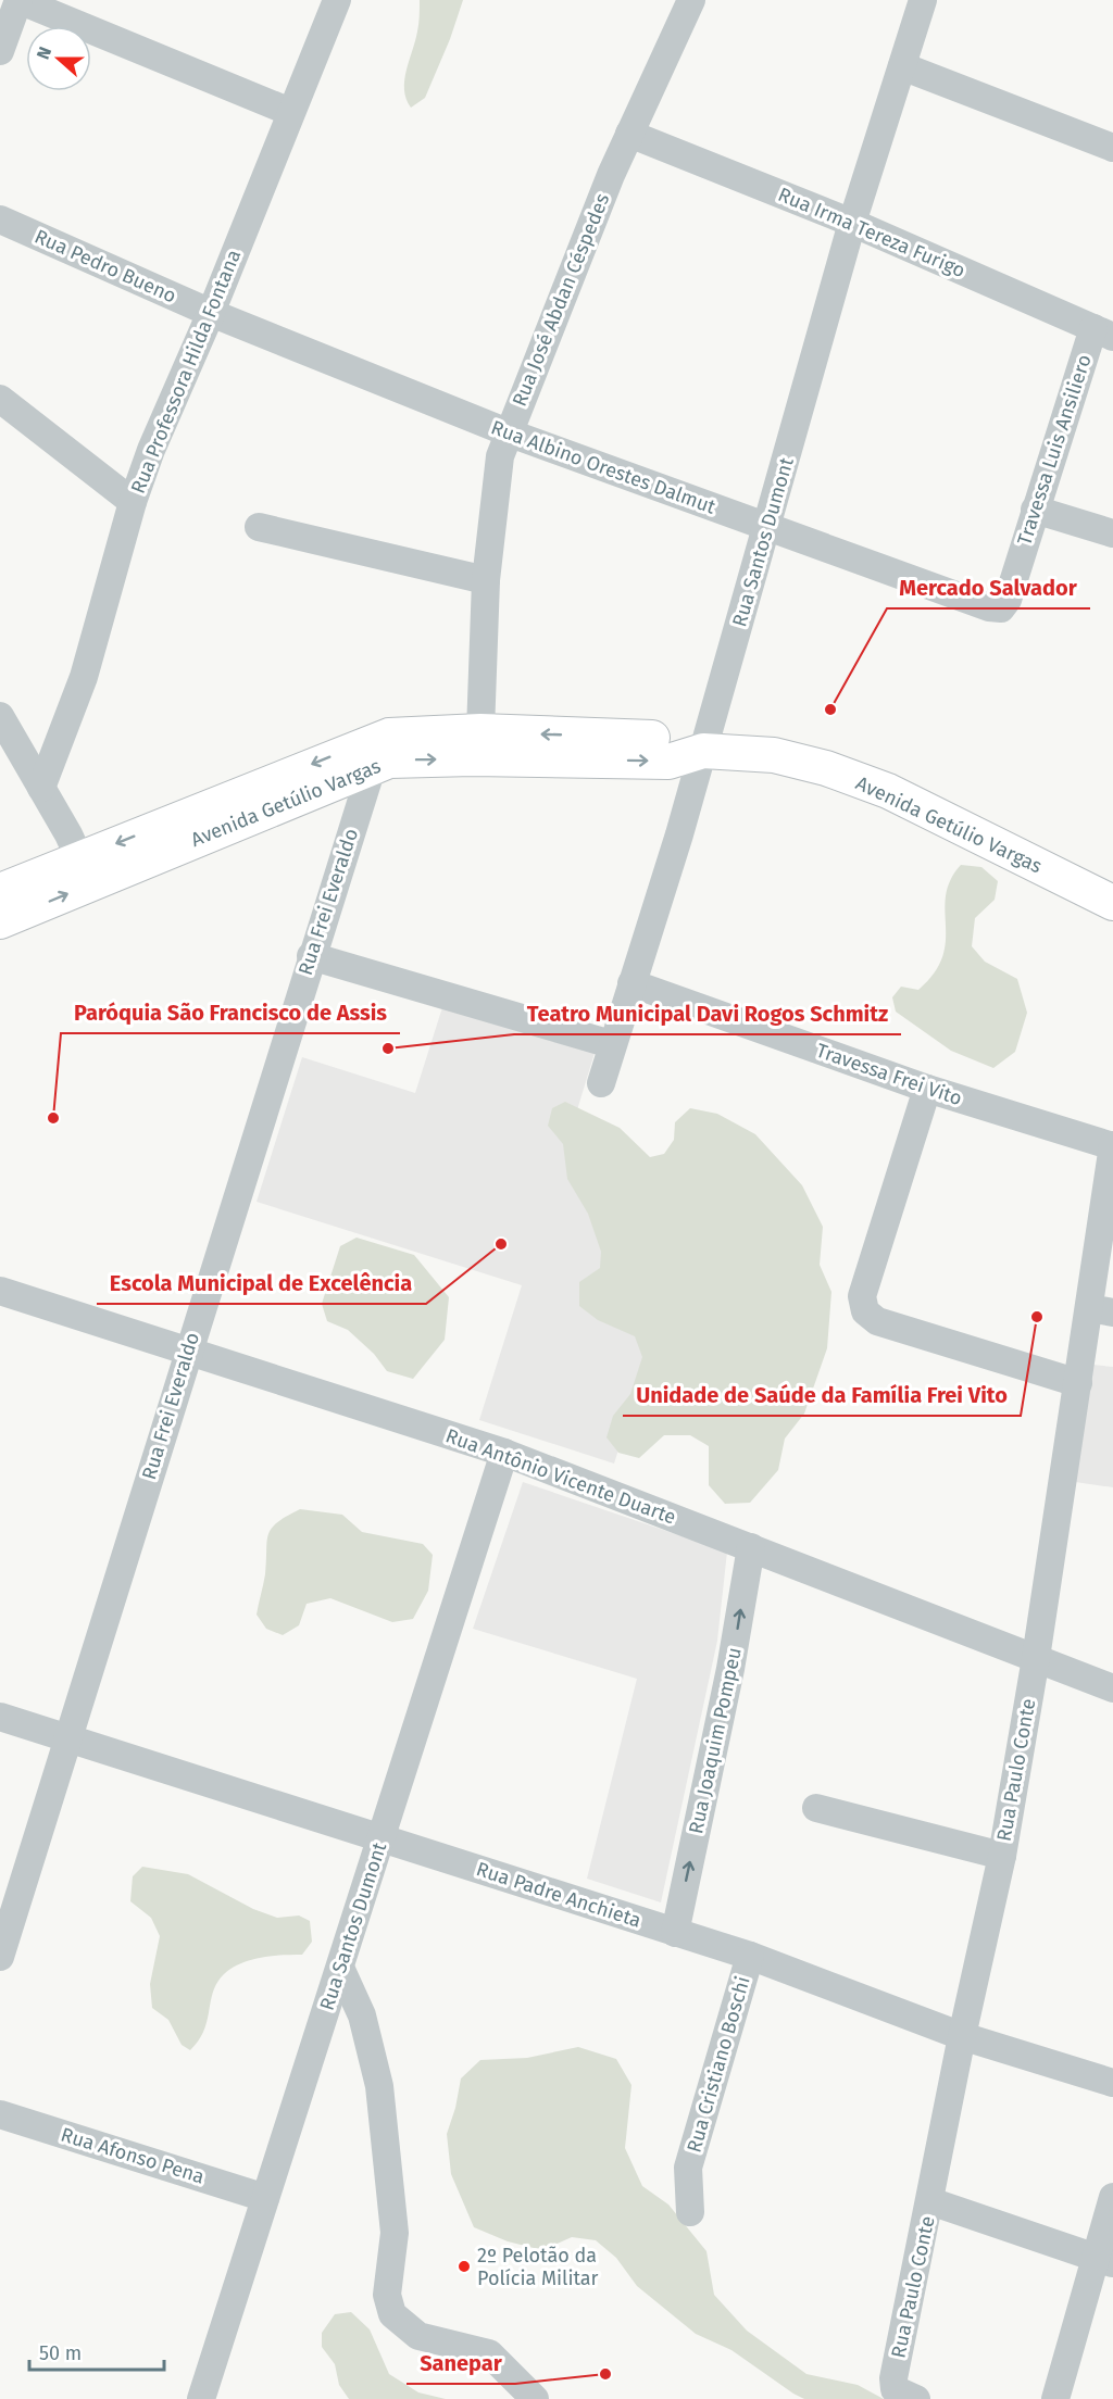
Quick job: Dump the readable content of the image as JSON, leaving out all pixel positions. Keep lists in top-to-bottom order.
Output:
{
  "streets": {
    "main road": ["Avenida Getúlio Vargas"],
    "street": [
      "Rua Irma Tereza Furigo",
      "Rua Pedro Bueno",
      "Rua José Abdan Céspedes",
      "Rua Professora Hilda Fontana",
      "Travessa Luis Ansiliero",
      "Rua Albino Orestes Dalmut",
      "Rua Santos Dumont",
      "Rua Frei Everaldo",
      "Travessa Frei Vito",
      "Rua Antônio Vicente Duarte",
      "Rua Joaquim Pompeu",
      "Rua Paulo Conte",
      "Rua Padre Anchieta",
      "Rua Cristiano Boschi",
      "Rua Afonso Pena"
    ]
  },
  "crossings": [
    ["Rua Irma Tereza Furigo", "Rua José Abdan Céspedes"],
    ["Rua Irma Tereza Furigo", "Travessa Luis Ansiliero"],
    ["Rua Irma Tereza Furigo", "Rua Santos Dumont"],
    ["Rua Pedro Bueno", "Rua Professora Hilda Fontana"],
    ["Rua Pedro Bueno", "Rua Albino Orestes Dalmut"],
    ["Rua José Abdan Céspedes", "Rua Albino Orestes Dalmut"],
    ["Rua José Abdan Céspedes", "Avenida Getúlio Vargas"],
    ["Rua Professora Hilda Fontana", "Rua Albino Orestes Dalmut"],
    ["Travessa Luis Ansiliero", "Rua Albino Orestes Dalmut"],
    ["Rua Albino Orestes Dalmut", "Rua Santos Dumont"],
    ["Rua Santos Dumont", "Avenida Getúlio Vargas"],
    ["Rua Santos Dumont", "Travessa Frei Vito"],
    ["Rua Santos Dumont", "Rua Antônio Vicente Duarte"],
    ["Rua Santos Dumont", "Rua Padre Anchieta"],
    ["Rua Santos Dumont", "Rua Afonso Pena"],
    ["Avenida Getúlio Vargas", "Rua Frei Everaldo"],
    ["Rua Frei Everaldo", "Rua Antônio Vicente Duarte"],
    ["Rua Frei Everaldo", "Rua Padre Anchieta"],
    ["Travessa Frei Vito", "Rua Paulo Conte"],
    ["Rua Antônio Vicente Duarte", "Rua Joaquim Pompeu"],
    ["Rua Antônio Vicente Duarte", "Rua Paulo Conte"],
    ["Rua Joaquim Pompeu", "Rua Padre Anchieta"],
    ["Rua Paulo Conte", "Rua Padre Anchieta"],
    ["Rua Padre Anchieta", "Rua Cristiano Boschi"]
  ],
  "one_way": ["Rua Joaquim Pompeu"],
  "places": [
    "Mercado Salvador",
    "Teatro Municipal Davi Rogos Schmitz",
    "Paróquia São Francisco de Assis",
    "Escola Municipal de Excelência",
    "Unidade de Saúde da Família Frei Vito",
    "2º Pelotão da Polícia Militar",
    "Sanepar"
  ],
  "scale_bar": "50 m",
  "north": "left"
}
